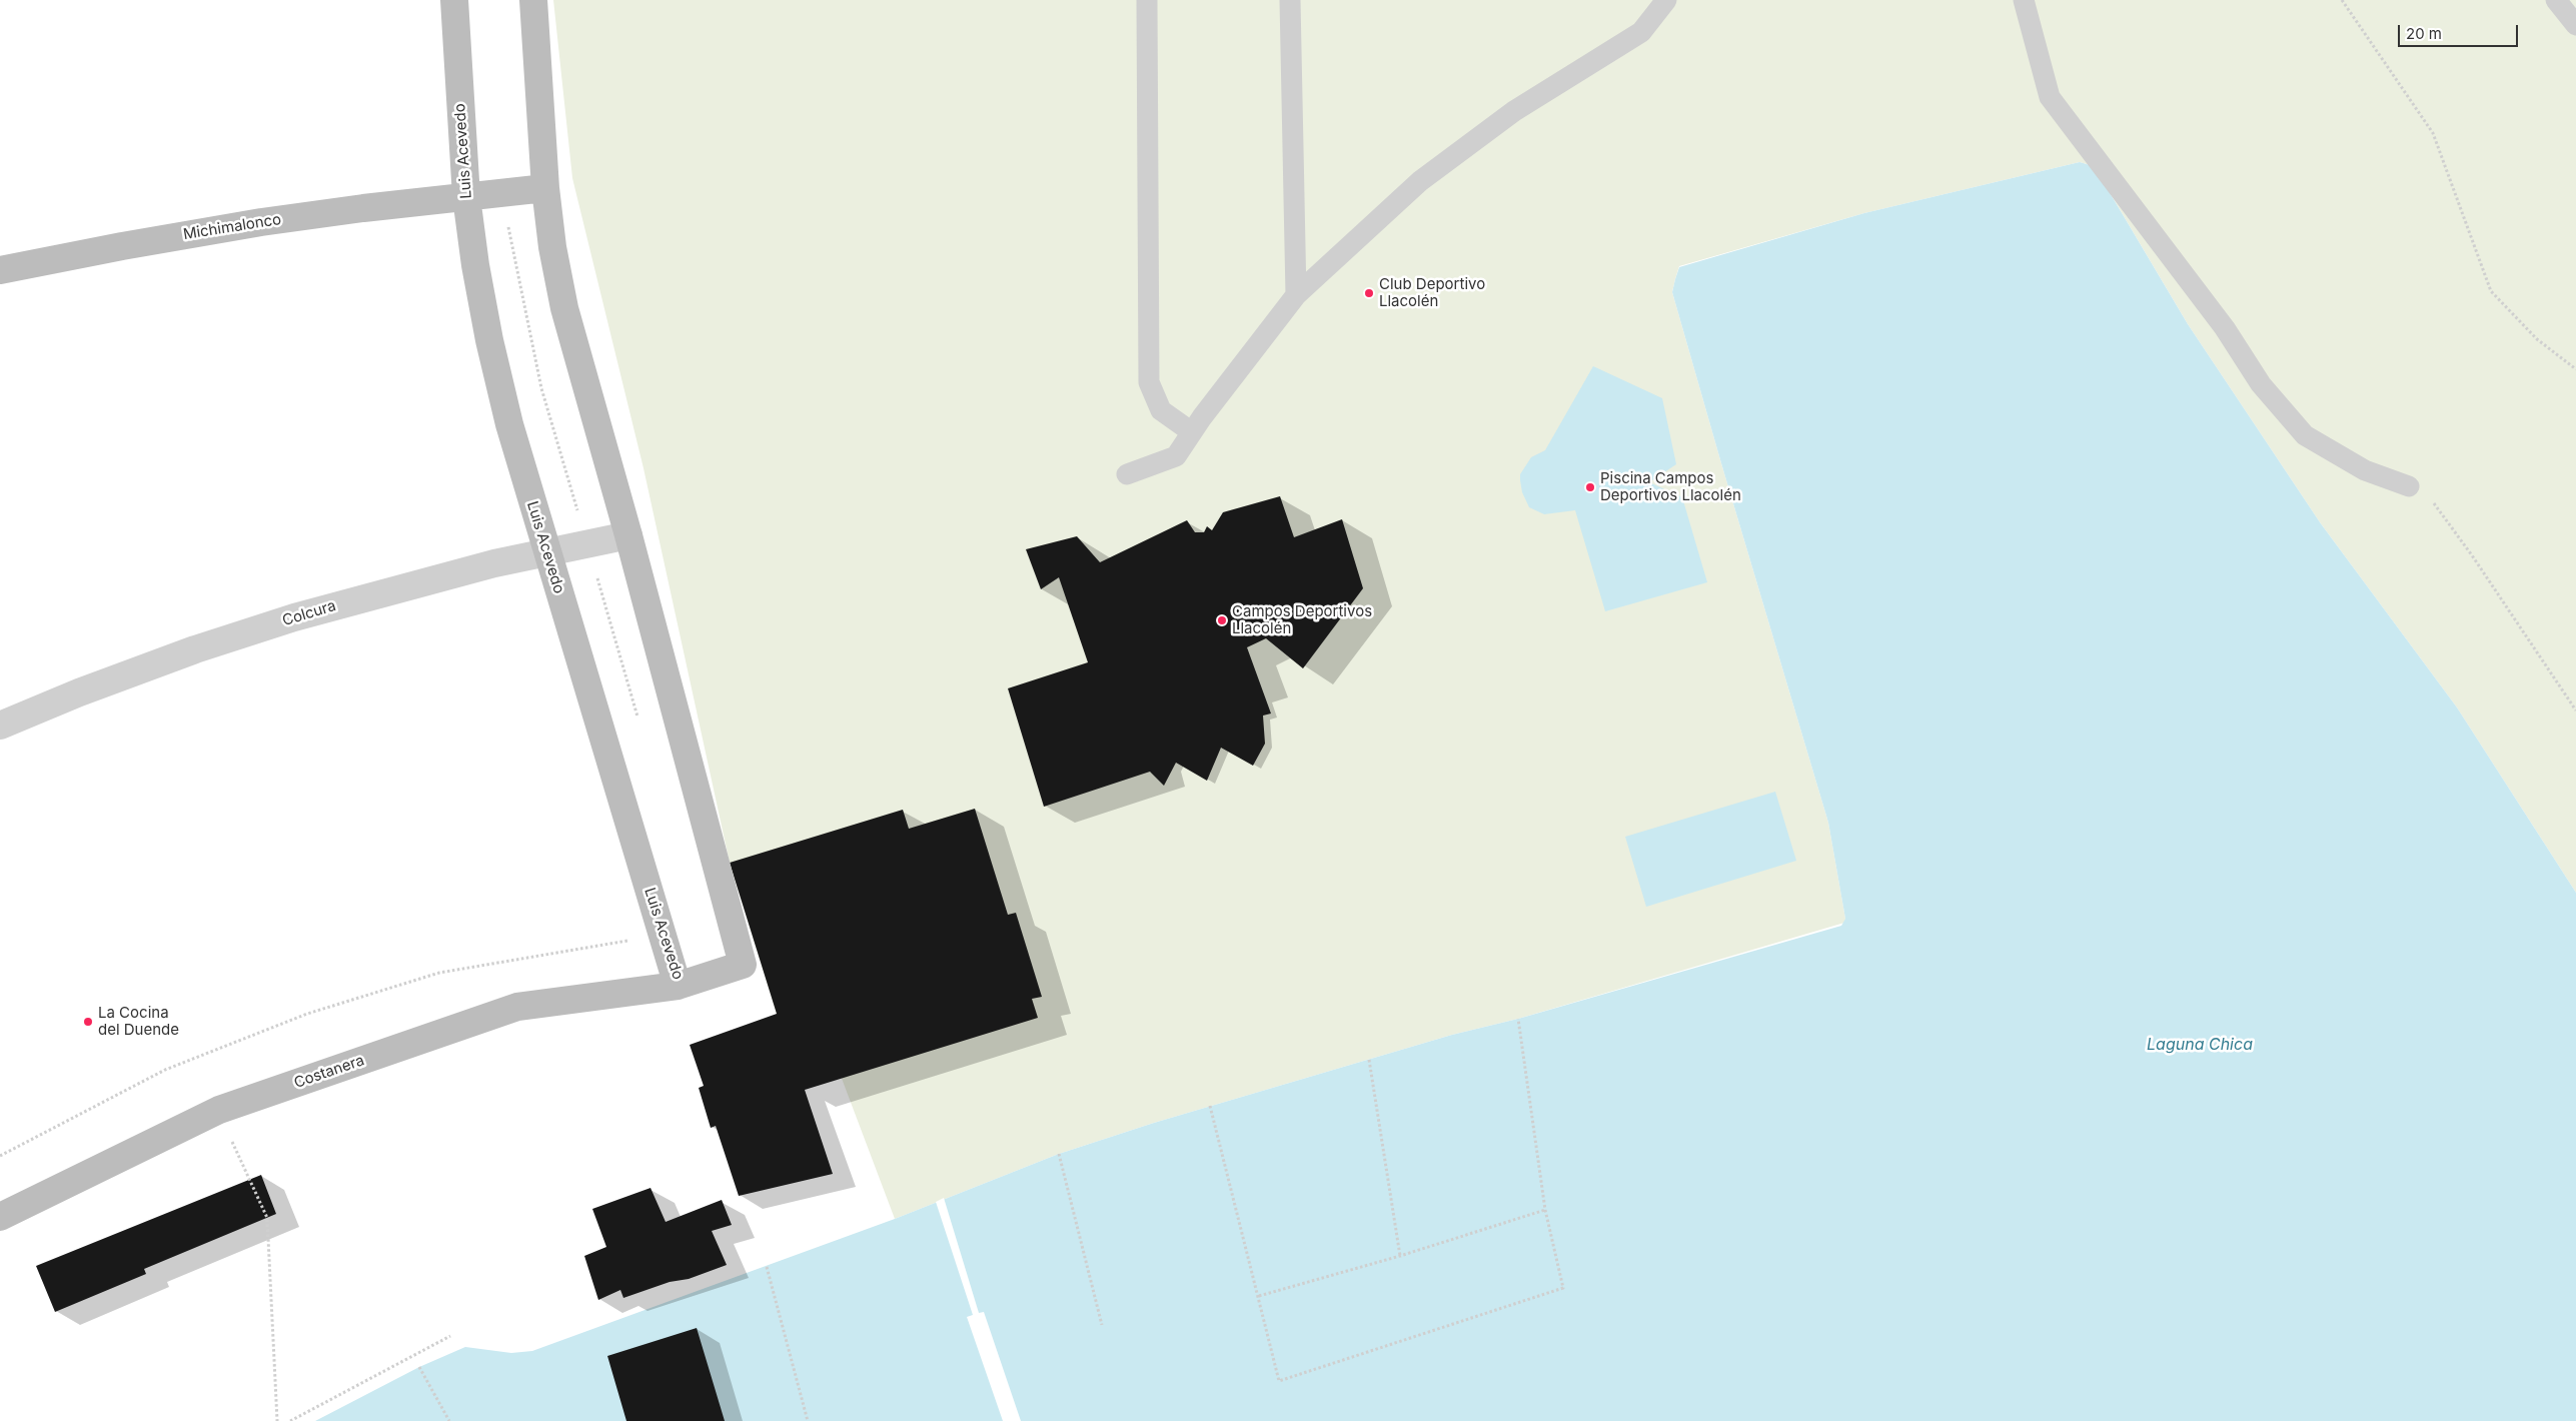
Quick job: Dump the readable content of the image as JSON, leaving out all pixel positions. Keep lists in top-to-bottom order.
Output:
{
  "streets": {
    "street": [
      "Luis Acevedo",
      "Michimalonco",
      "Colcura",
      "Costanera"
    ]
  },
  "crossings": [
    ["Luis Acevedo", "Michimalonco"],
    ["Luis Acevedo", "Colcura"],
    ["Luis Acevedo", "Costanera"]
  ],
  "water": ["Laguna Chica"],
  "places": [
    "Club Deportivo Llacolén",
    "Piscina Campos Deportivos Llacolén",
    "Campos Deportivos Llacolén",
    "La Cocina del Duende"
  ],
  "scale_bar": "20 m"
}
